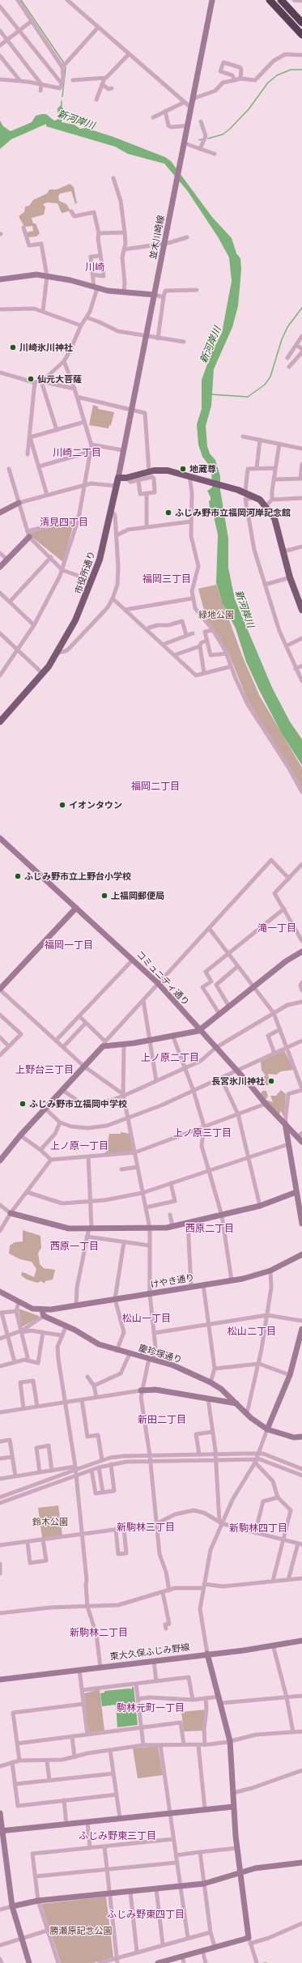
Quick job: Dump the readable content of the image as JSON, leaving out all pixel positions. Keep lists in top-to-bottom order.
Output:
{
  "streets": {
    "main road": ["市役所通り"],
    "street": [
      "並木川崎線",
      "コミュニティ通り",
      "けやき通り",
      "慶珍塚通り",
      "東大久保ふじみ野線"
    ]
  },
  "crossings": [
    ["並木川崎線", "市役所通り"],
    ["けやき通り", "慶珍塚通り"]
  ],
  "districts": [
    "川崎",
    "川崎二丁目",
    "清見四丁目",
    "福岡三丁目",
    "福岡二丁目",
    "滝一丁目",
    "福岡一丁目",
    "上ノ原二丁目",
    "上野台三丁目",
    "上ノ原三丁目",
    "上ノ原一丁目",
    "西原二丁目",
    "西原一丁目",
    "松山一丁目",
    "松山二丁目",
    "新田二丁目",
    "新駒林三丁目",
    "新駒林四丁目",
    "新駒林二丁目",
    "駒林元町一丁目",
    "ふじみ野東三丁目",
    "ふじみ野東四丁目"
  ],
  "water": ["新河岸川"],
  "parks": ["緑地公園", "鈴木公園", "勝瀬原記念公園"],
  "places": [
    "川崎氷川神社",
    "仙元大菩薩",
    "地蔵尊",
    "ふじみ野市立福岡河岸記念館",
    "イオンタウン",
    "ふじみ野市立上野台小学校",
    "上福岡郵便局",
    "長宮氷川神社",
    "ふじみ野市立福岡中学校"
  ]
}
